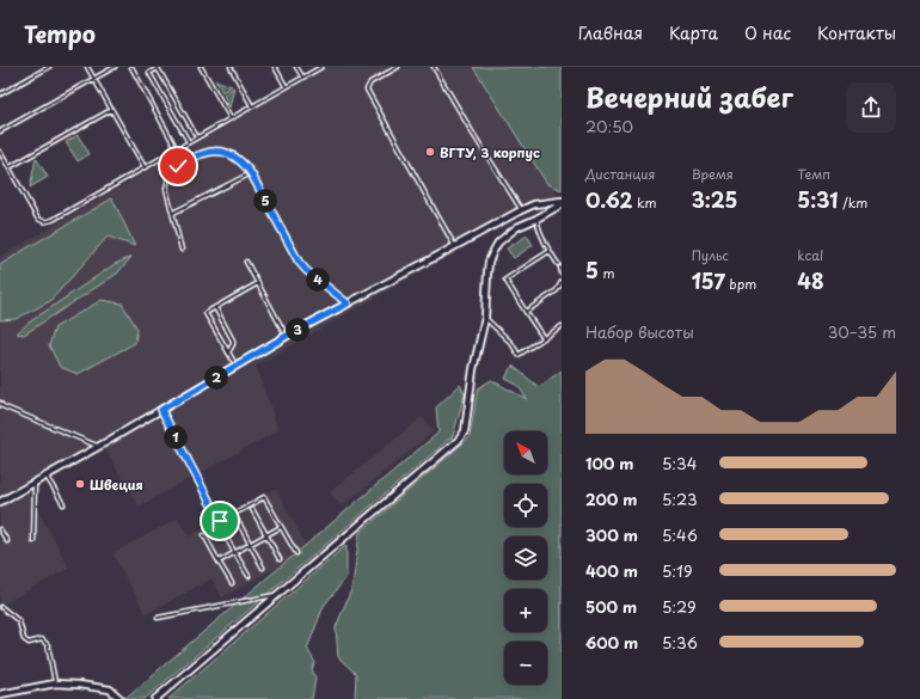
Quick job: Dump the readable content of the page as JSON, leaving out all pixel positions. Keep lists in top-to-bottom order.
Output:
{
  "places": ["ВГТУ, 3 корпус", "Швеция"],
  "north": "top left",
  "page": {
    "header": "Tempo",
    "nav": [
      "Главная",
      "Карта",
      "О нас",
      "Контакты"
    ],
    "heading": ["Вечерний забег", "20:50"],
    "stats": [
      ["Дистанция", "0.62 km"],
      ["Время", "3:25"],
      ["Темп", "5:31 /km"],
      ["5 m"],
      ["Пульс", "157 bpm"],
      ["kcal", "48"]
    ],
    "pins": [
      "5",
      "4",
      "3",
      "2",
      "1"
    ],
    "chart": ["Набор высоты", "30–35 m"],
    "map_buttons": ["+", "−"],
    "list": [
      {
        "name": "100 m",
        "note": "5:34"
      },
      {
        "name": "200 m",
        "note": "5:23"
      },
      {
        "name": "300 m",
        "note": "5:46"
      },
      {
        "name": "400 m",
        "note": "5:19"
      },
      {
        "name": "500 m",
        "note": "5:29"
      },
      {
        "name": "600 m",
        "note": "5:36"
      }
    ]
  }
}
